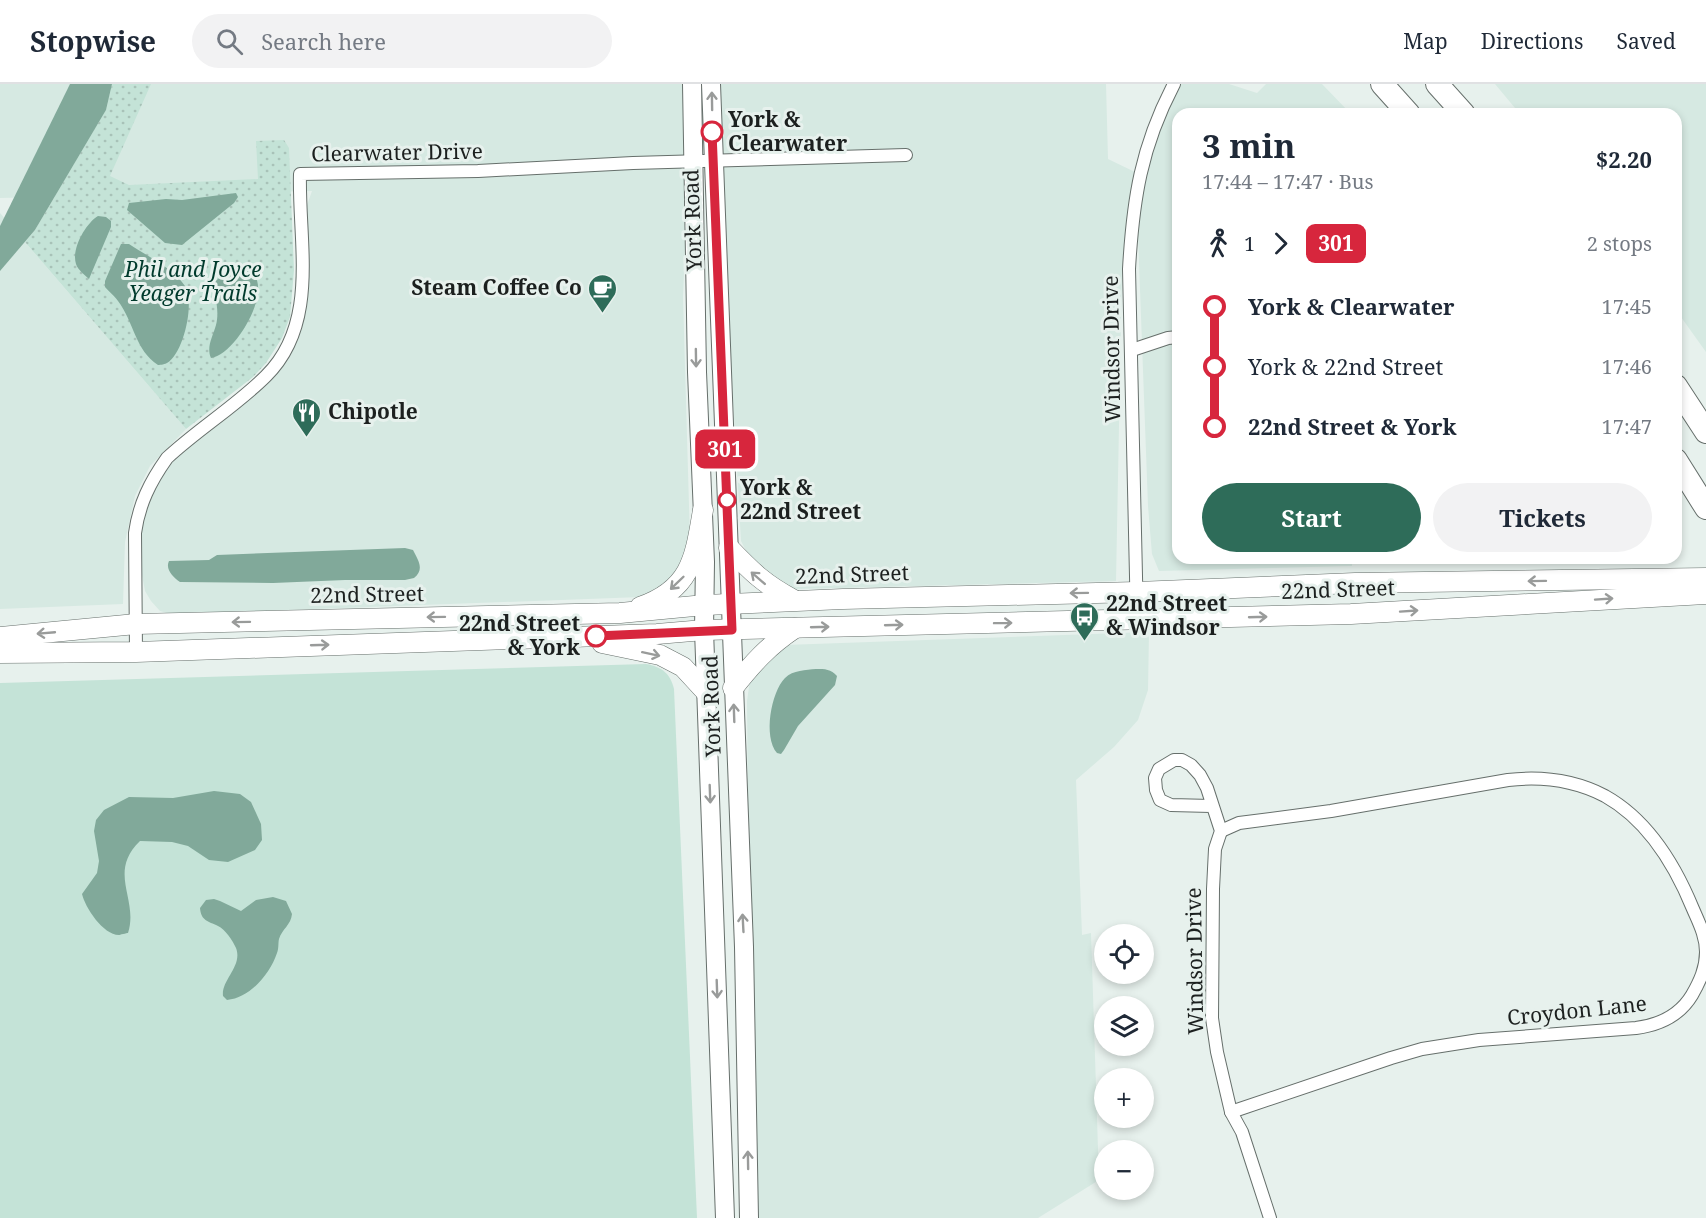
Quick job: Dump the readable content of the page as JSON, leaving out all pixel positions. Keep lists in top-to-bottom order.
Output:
{
  "streets": {
    "main road": ["York Road", "22nd Street"],
    "street": ["Clearwater Drive", "Windsor Drive", "Croydon Lane"]
  },
  "crossings": [
    ["Clearwater Drive", "York Road"],
    ["Clearwater Drive", "22nd Street"],
    ["York Road", "22nd Street"],
    ["Windsor Drive", "22nd Street"],
    ["Windsor Drive", "Croydon Lane"]
  ],
  "parks": ["Phil and Joyce Yeager Trails"],
  "places": {
    "other": ["York & Clearwater", "York & 22nd Street", "22nd Street & York"],
    "cafe": ["Steam Coffee Co"],
    "restaurant": ["Chipotle"],
    "bus stop": ["22nd Street & Windsor"]
  },
  "lines": ["bus line 301"],
  "page": {
    "header": "Stopwise",
    "search": "Search here",
    "nav": ["Map", "Directions", "Saved"],
    "on_map": "301",
    "heading": ["3 min", "17:44 – 17:47 · Bus", "$2.20"],
    "legs": ["1", "301", "2 stops"],
    "list": [
      {
        "name": "York & Clearwater",
        "value": "17:45"
      },
      {
        "name": "York & 22nd Street",
        "value": "17:46"
      },
      {
        "name": "22nd Street & York",
        "value": "17:47"
      }
    ],
    "buttons": ["Start", "Tickets"],
    "map_buttons": ["+", "−"]
  }
}
